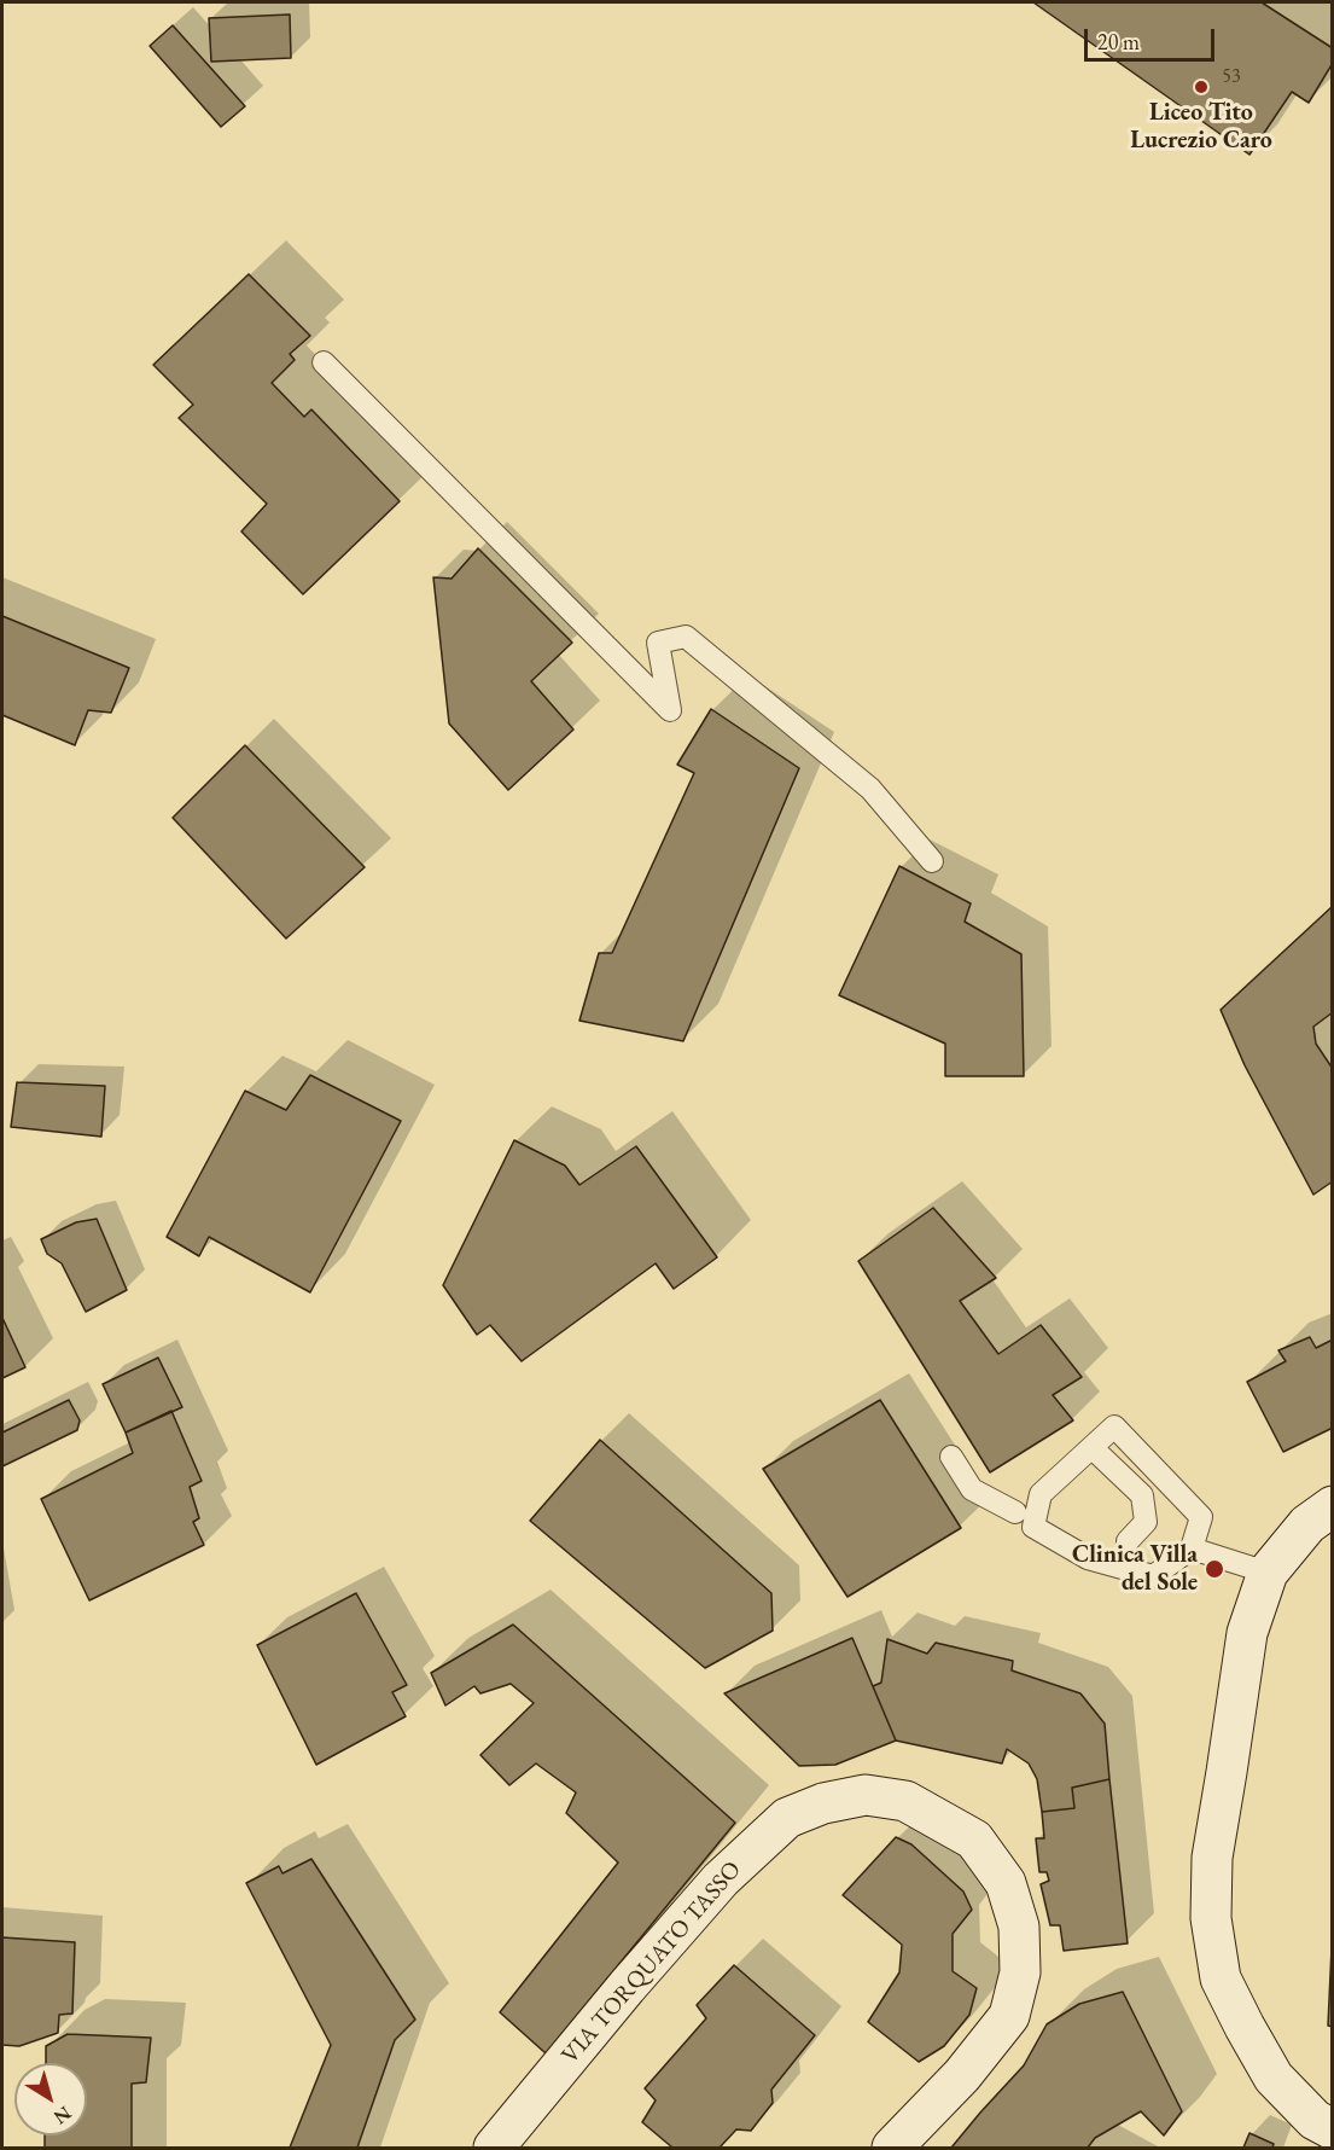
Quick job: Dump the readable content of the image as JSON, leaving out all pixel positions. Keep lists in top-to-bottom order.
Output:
{
  "streets": {
    "main road": ["VIA TORQUATO TASSO"]
  },
  "places": ["Liceo Tito Lucrezio Caro", "Clinica Villa del Sole"],
  "house_numbers": ["53"],
  "scale_bar": "20 m",
  "north": "bottom right"
}
